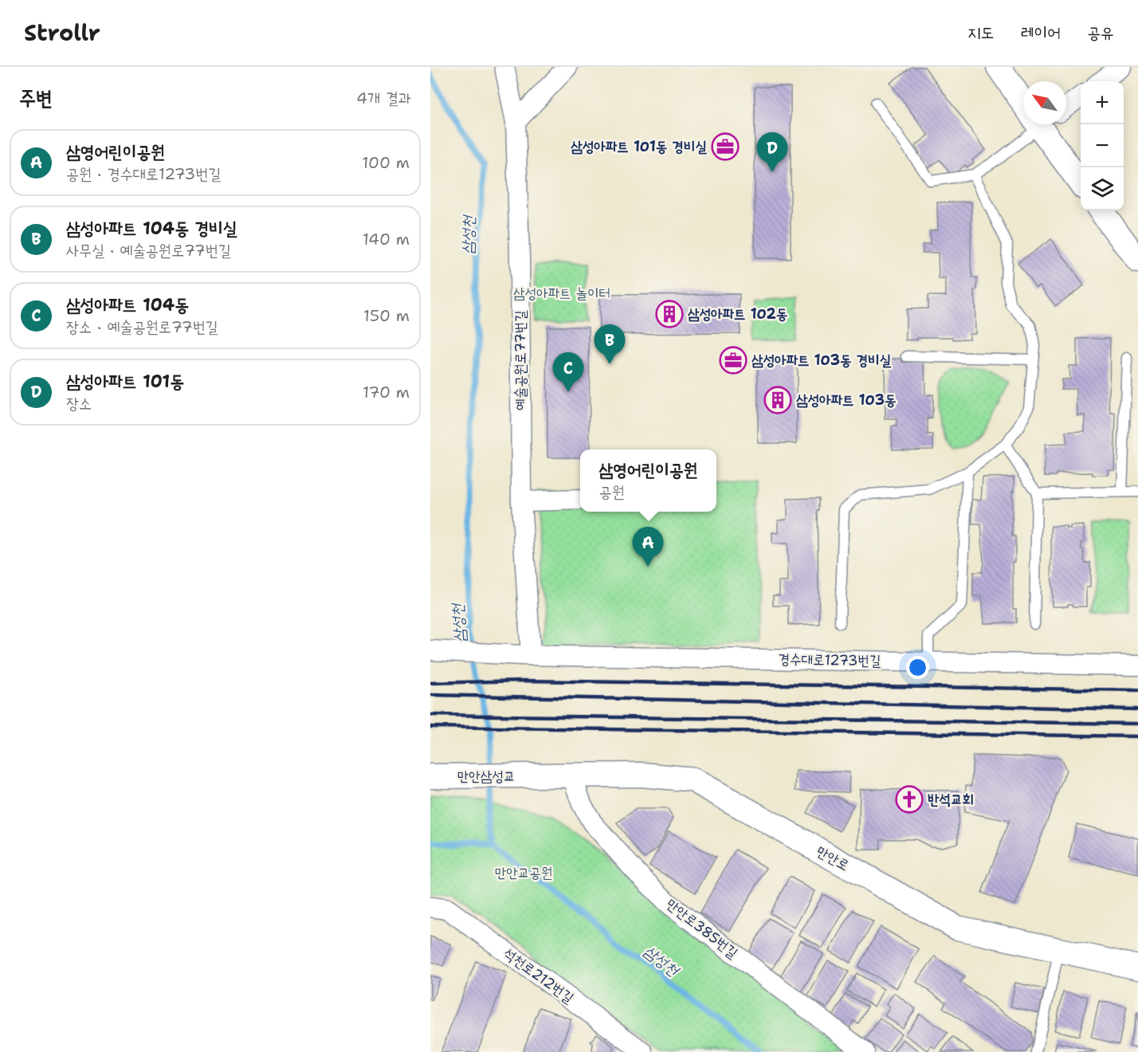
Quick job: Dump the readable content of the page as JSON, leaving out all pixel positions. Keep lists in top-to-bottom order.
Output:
{
  "streets": {
    "street": [
      "예술공원로77번길",
      "경수대로1273번길",
      "만안삼성교",
      "만안로",
      "만안로385번길",
      "석천로212번길"
    ]
  },
  "crossings": [
    ["예술공원로77번길", "경수대로1273번길"],
    ["만안삼성교", "만안로"],
    ["만안로", "만안로385번길"]
  ],
  "water": ["삼성천"],
  "parks": ["삼성아파트 놀이터", "만안교공원"],
  "places": {
    "office": ["삼성아파트 101동 경비실", "삼성아파트 103동 경비실"],
    "building": ["삼성아파트 102동", "삼성아파트 103동"],
    "church": ["반석교회"]
  },
  "north": "top left",
  "page": {
    "header": "Strollr",
    "nav": ["지도", "레이어", "공유"],
    "heading": ["주변", "4개 결과"],
    "map_buttons": ["+", "−"],
    "list": [
      {
        "mark": "A",
        "name": "삼영어린이공원",
        "note": "공원 · 경수대로1273번길",
        "value": "100 m"
      },
      {
        "mark": "B",
        "name": "삼성아파트 104동 경비실",
        "note": "사무실 · 예술공원로77번길",
        "value": "140 m"
      },
      {
        "mark": "C",
        "name": "삼성아파트 104동",
        "note": "장소 · 예술공원로77번길",
        "value": "150 m"
      },
      {
        "mark": "D",
        "name": "삼성아파트 101동",
        "note": "장소",
        "value": "170 m"
      }
    ],
    "pins": [
      "D",
      "B",
      "C",
      "A"
    ],
    "popup": ["삼영어린이공원", "공원"]
  }
}
